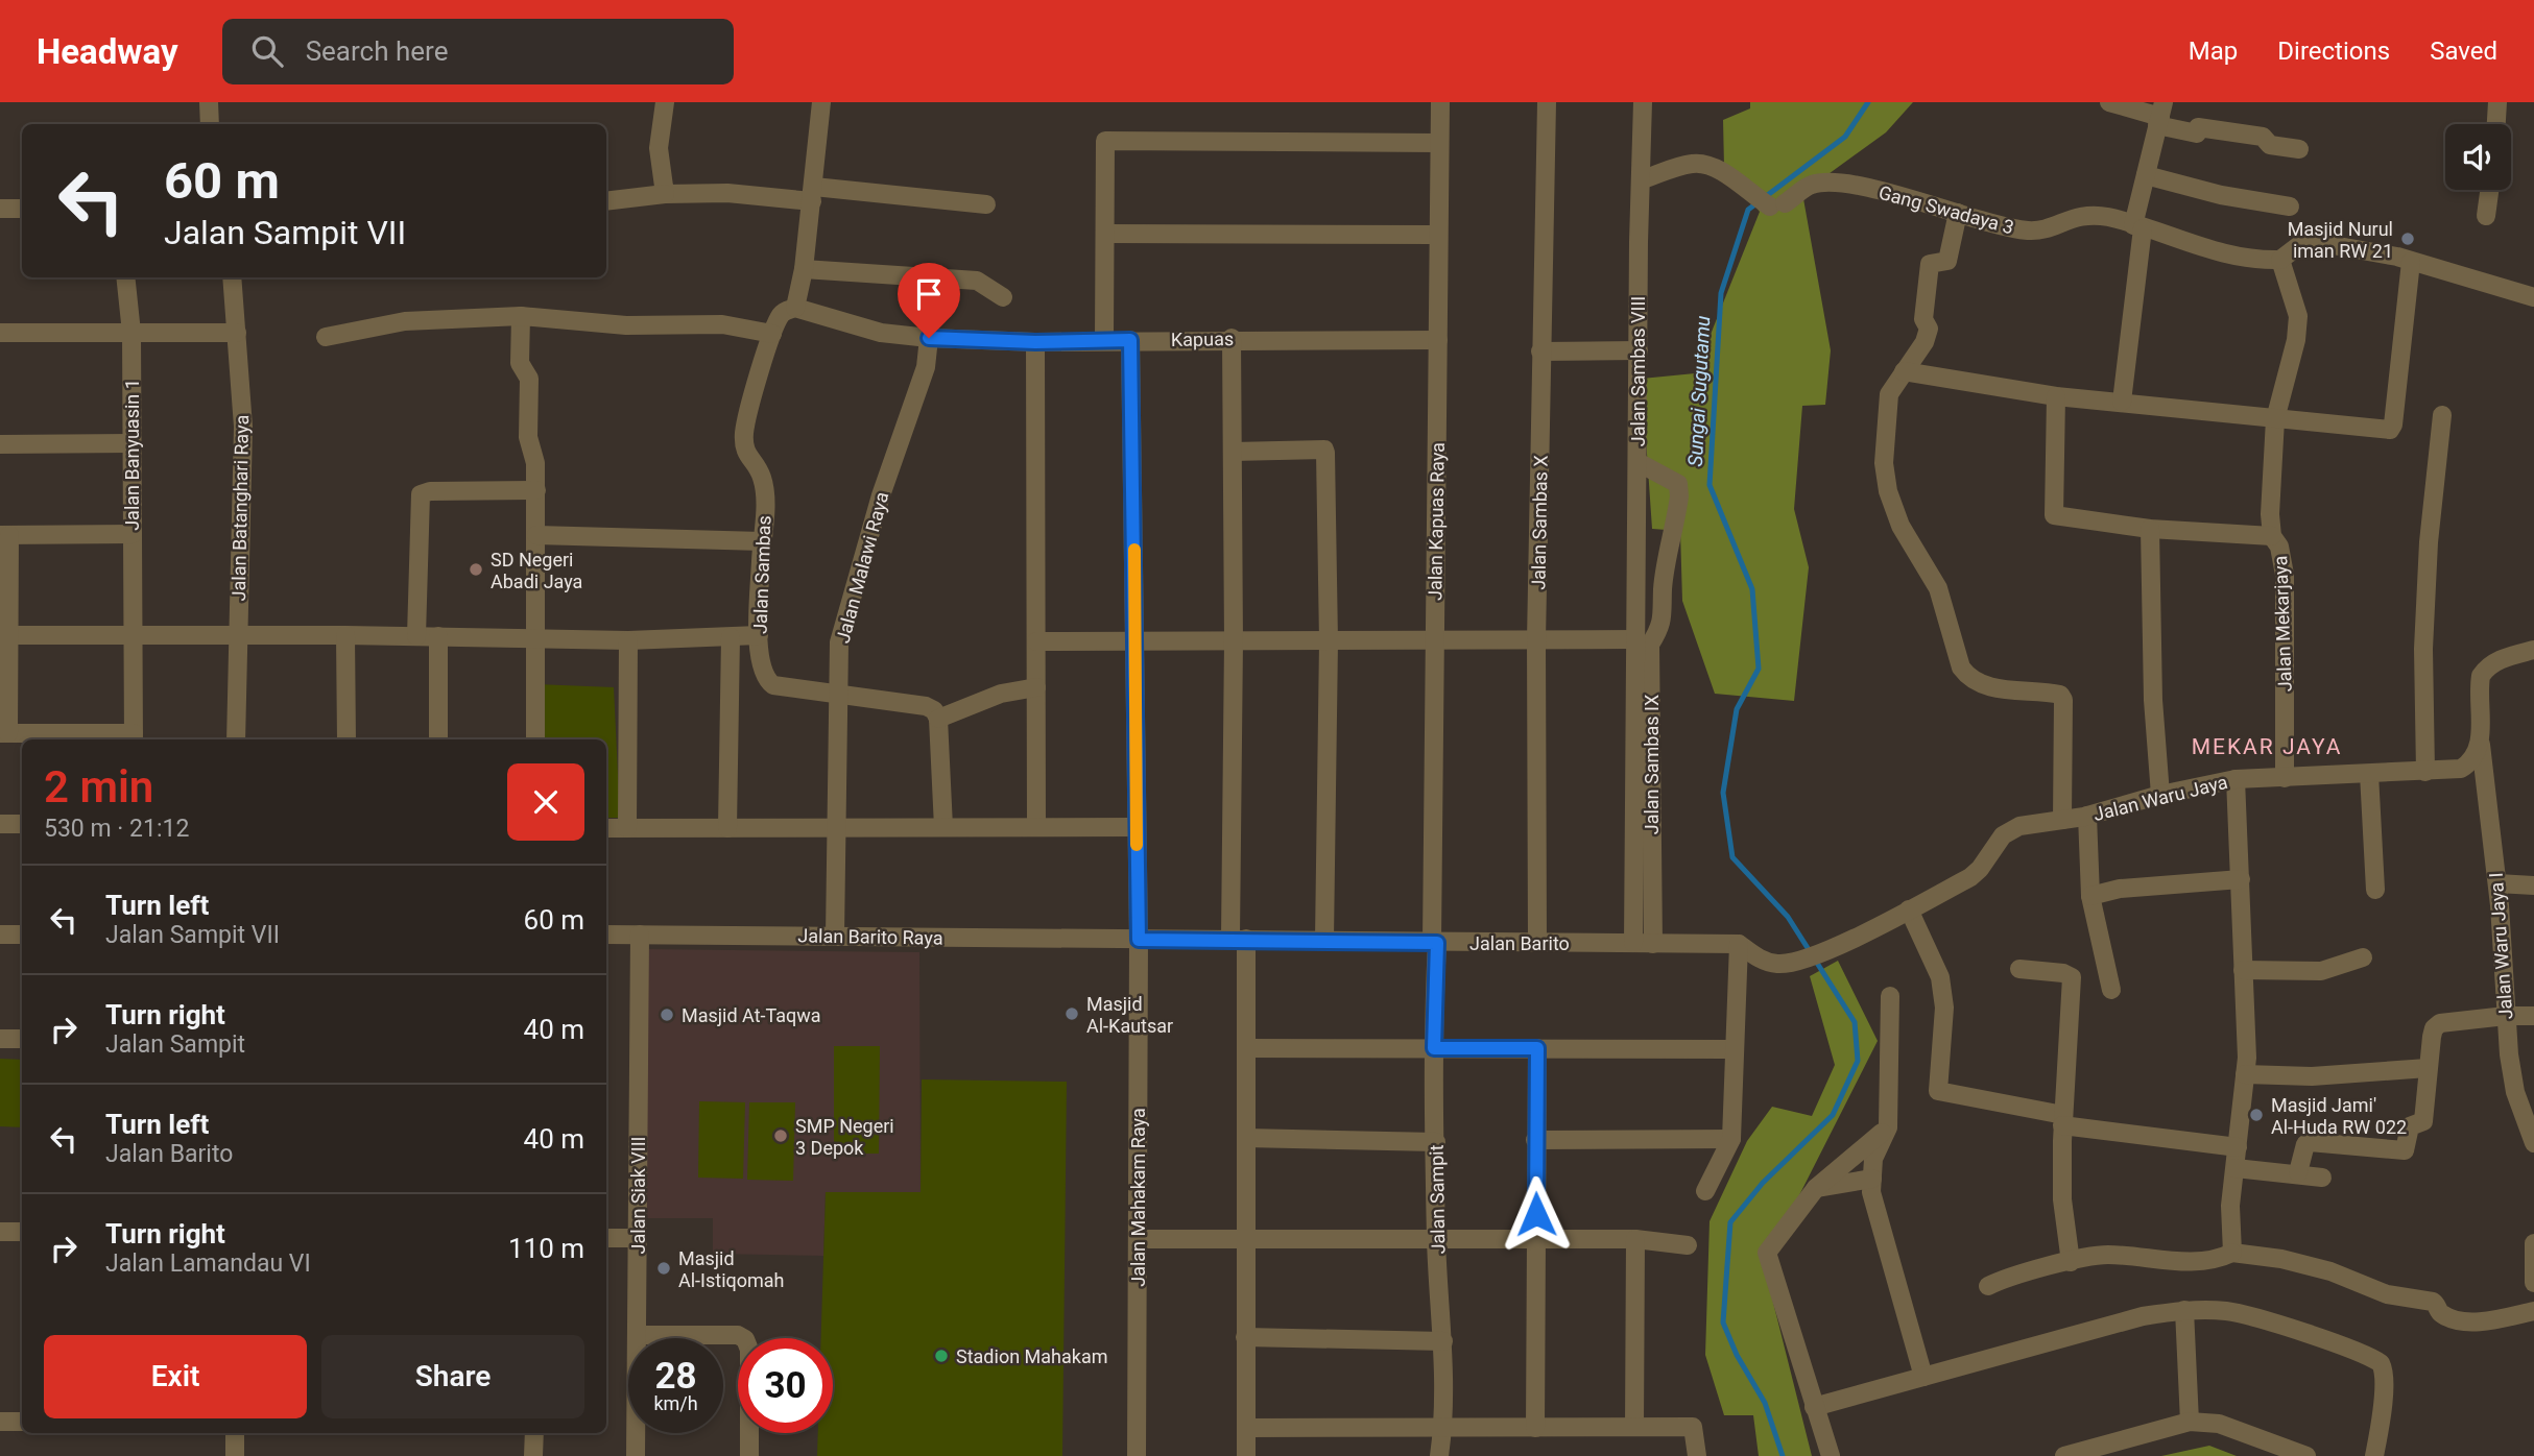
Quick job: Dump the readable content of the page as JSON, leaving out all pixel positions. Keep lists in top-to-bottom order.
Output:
{
  "streets": {
    "street": [
      "Gang Swadaya 3",
      "Kapuas",
      "Jalan Sambas VIII",
      "Jalan Banyuasin 1",
      "Jalan Batanghari Raya",
      "Jalan Kapuas Raya",
      "Jalan Sambas X",
      "Jalan Malawi Raya",
      "Jalan Sambas",
      "Jalan Mekarjaya",
      "Jalan Sambas IX",
      "Jalan Waru Jaya",
      "Jalan Barito Raya",
      "Jalan Barito",
      "Jalan Waru Jaya I",
      "Jalan Siak VIII",
      "Jalan Mahakam Raya",
      "Jalan Sampit"
    ]
  },
  "crossings": [
    ["Gang Swadaya 3", "Jalan Sambas VIII"],
    ["Gang Swadaya 3", "Jalan Mekarjaya"],
    ["Kapuas", "Jalan Kapuas Raya"],
    ["Kapuas", "Jalan Malawi Raya"],
    ["Kapuas", "Jalan Sambas"],
    ["Kapuas", "Jalan Mahakam Raya"],
    ["Jalan Sambas VIII", "Jalan Sambas IX"],
    ["Jalan Sambas VIII", "Jalan Barito"],
    ["Jalan Kapuas Raya", "Jalan Barito"],
    ["Jalan Kapuas Raya", "Jalan Sampit"],
    ["Jalan Sambas X", "Jalan Barito"],
    ["Jalan Malawi Raya", "Jalan Sambas"],
    ["Jalan Malawi Raya", "Jalan Barito Raya"],
    ["Jalan Mekarjaya", "Jalan Waru Jaya"],
    ["Jalan Sambas IX", "Jalan Barito"],
    ["Jalan Waru Jaya", "Jalan Barito"],
    ["Jalan Waru Jaya", "Jalan Waru Jaya I"],
    ["Jalan Barito Raya", "Jalan Barito"],
    ["Jalan Barito Raya", "Jalan Siak VIII"],
    ["Jalan Barito Raya", "Jalan Mahakam Raya"],
    ["Jalan Barito", "Jalan Mahakam Raya"],
    ["Jalan Barito", "Jalan Sampit"]
  ],
  "districts": ["MEKAR JAYA"],
  "water": ["Sungai Sugutamu"],
  "places": [
    "Masjid Nurul iman RW 21",
    "SD Negeri Abadi Jaya",
    "Masjid Al-Kautsar",
    "Masjid At-Taqwa",
    "Masjid Jami' Al-Huda RW 022",
    "SMP Negeri 3 Depok",
    "Masjid Al-Istiqomah",
    "Stadion Mahakam"
  ],
  "page": {
    "header": "Headway",
    "search": "Search here",
    "nav": ["Map", "Directions", "Saved"],
    "turn": ["60 m", "Jalan Sampit VII"],
    "heading": ["2 min", "530 m · 21:12"],
    "list": [
      {
        "name": "Turn left",
        "note": "Jalan Sampit VII",
        "value": "60 m"
      },
      {
        "name": "Turn right",
        "note": "Jalan Sampit",
        "value": "40 m"
      },
      {
        "name": "Turn left",
        "note": "Jalan Barito",
        "value": "40 m"
      },
      {
        "name": "Turn right",
        "note": "Jalan Lamandau VI",
        "value": "110 m"
      }
    ],
    "buttons": ["Exit", "Share"],
    "speed": "28 km/h",
    "limit": "30"
  }
}
